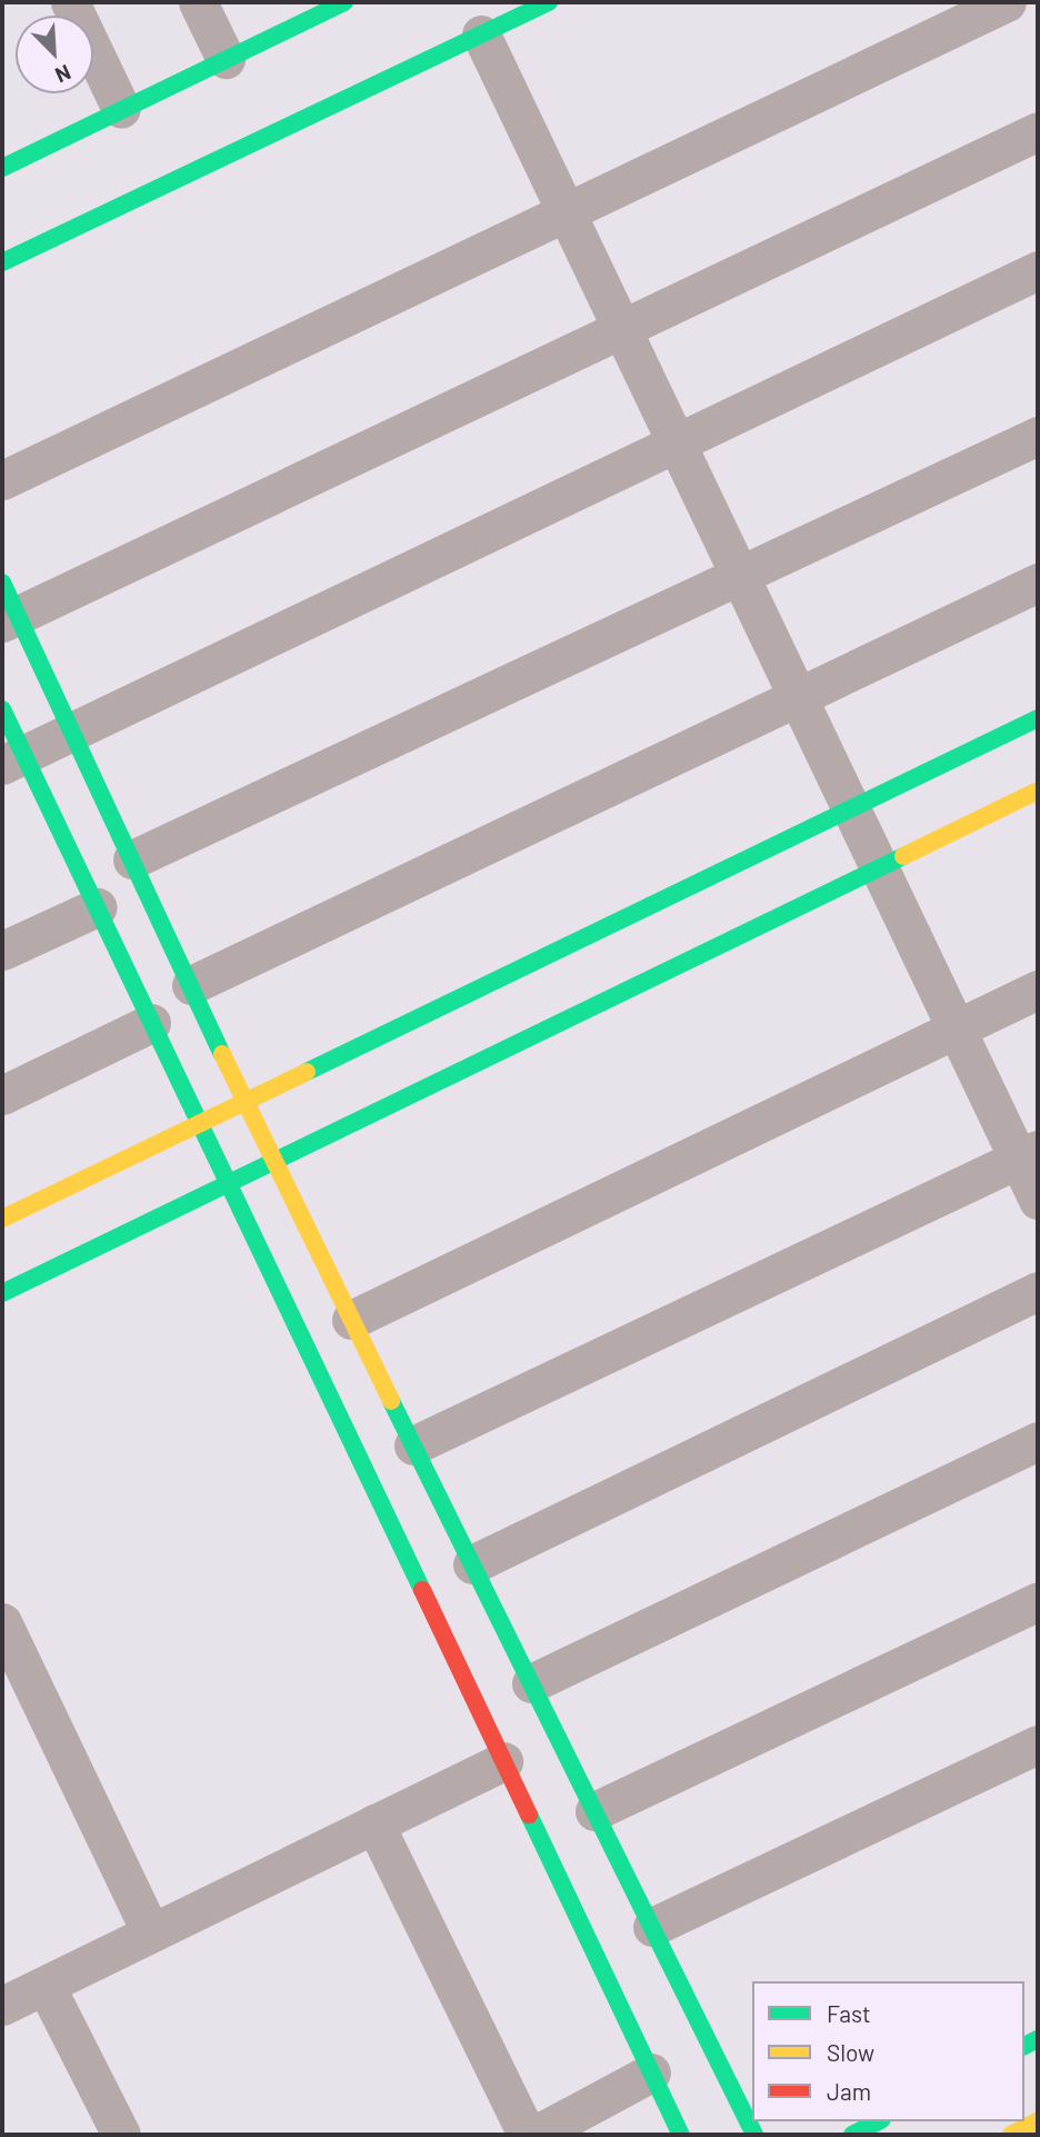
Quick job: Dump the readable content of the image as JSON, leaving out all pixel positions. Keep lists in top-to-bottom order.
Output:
{
  "legend": ["Fast", "Slow", "Jam"],
  "north": "bottom right"
}
